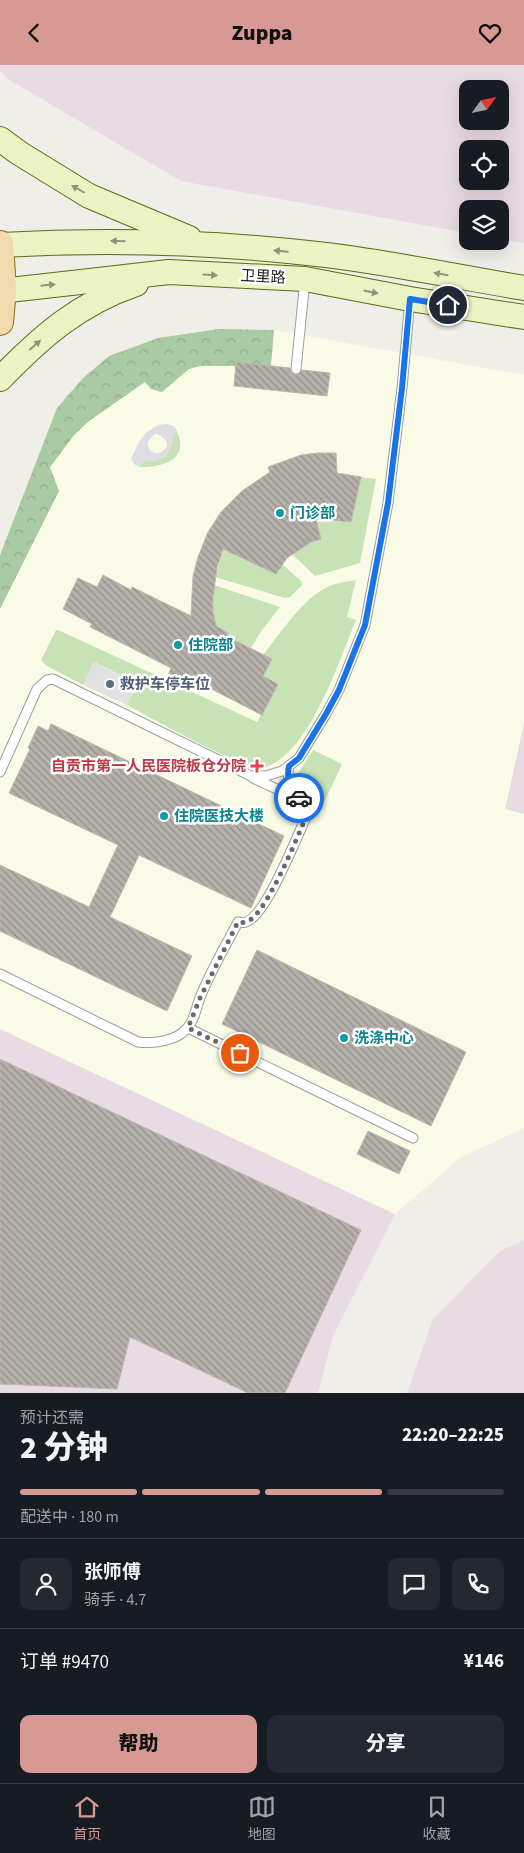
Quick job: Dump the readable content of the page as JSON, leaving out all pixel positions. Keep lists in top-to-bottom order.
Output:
{
  "streets": {
    "main road": ["卫里路"]
  },
  "places": {
    "other": [
      "门诊部",
      "住院部",
      "救护车停车位",
      "住院医技大楼",
      "洗涤中心"
    ],
    "health": ["自贡市第一人民医院板仓分院"]
  },
  "north": "top right",
  "page": {
    "header": "Zuppa",
    "heading": ["2 分钟", "预计还需", "22:20–22:25"],
    "panel": [
      "张师傅",
      "骑手 · 4.7",
      "订单 #9470",
      "¥146"
    ],
    "bar": "配送中 · 180 m",
    "buttons": ["帮助", "分享"],
    "tabs": ["首页", "地图", "收藏"]
  }
}
